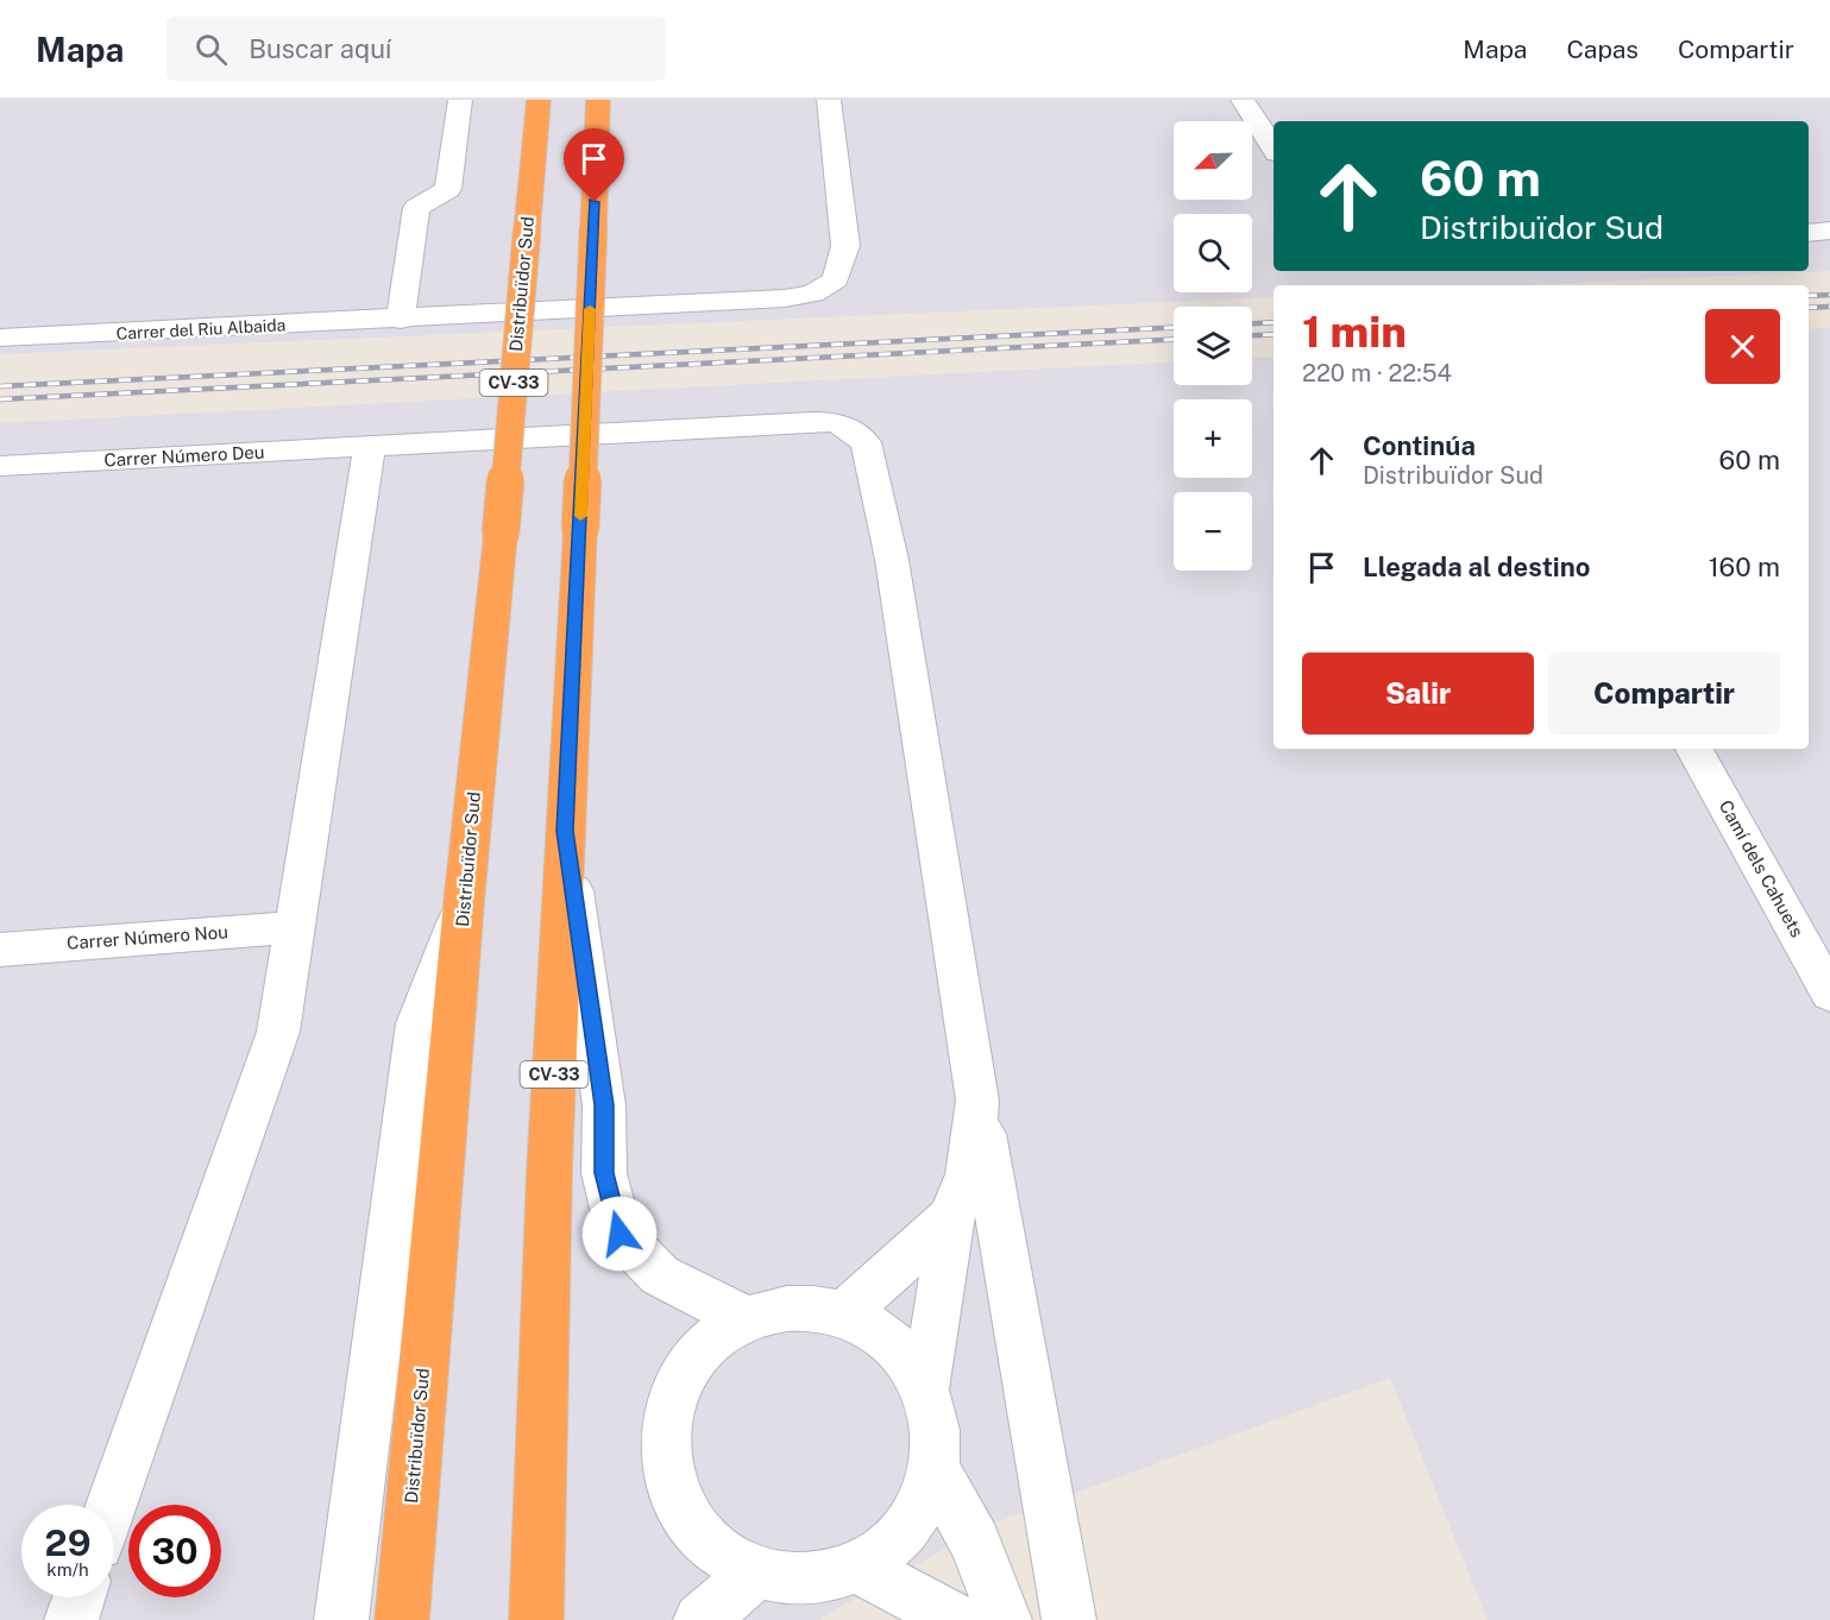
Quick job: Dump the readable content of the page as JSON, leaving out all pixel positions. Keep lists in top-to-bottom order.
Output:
{
  "streets": {
    "highway": ["Distribuïdor Sud", "CV-33"],
    "street": [
      "Carrer del Riu Albaida",
      "Carrer Número Deu",
      "Camí dels Cahuets",
      "Carrer Número Nou"
    ]
  },
  "north": "bottom left",
  "page": {
    "header": "Mapa",
    "search": "Buscar aquí",
    "nav": ["Mapa", "Capas", "Compartir"],
    "map_buttons": ["+", "−"],
    "turn": ["60 m", "Distribuïdor Sud"],
    "heading": ["1 min", "220 m · 22:54"],
    "list": [
      {
        "name": "Continúa",
        "note": "Distribuïdor Sud",
        "value": "60 m"
      },
      {
        "name": "Llegada al destino",
        "value": "160 m"
      }
    ],
    "buttons": ["Salir", "Compartir"],
    "speed": "29 km/h",
    "limit": "30"
  }
}
